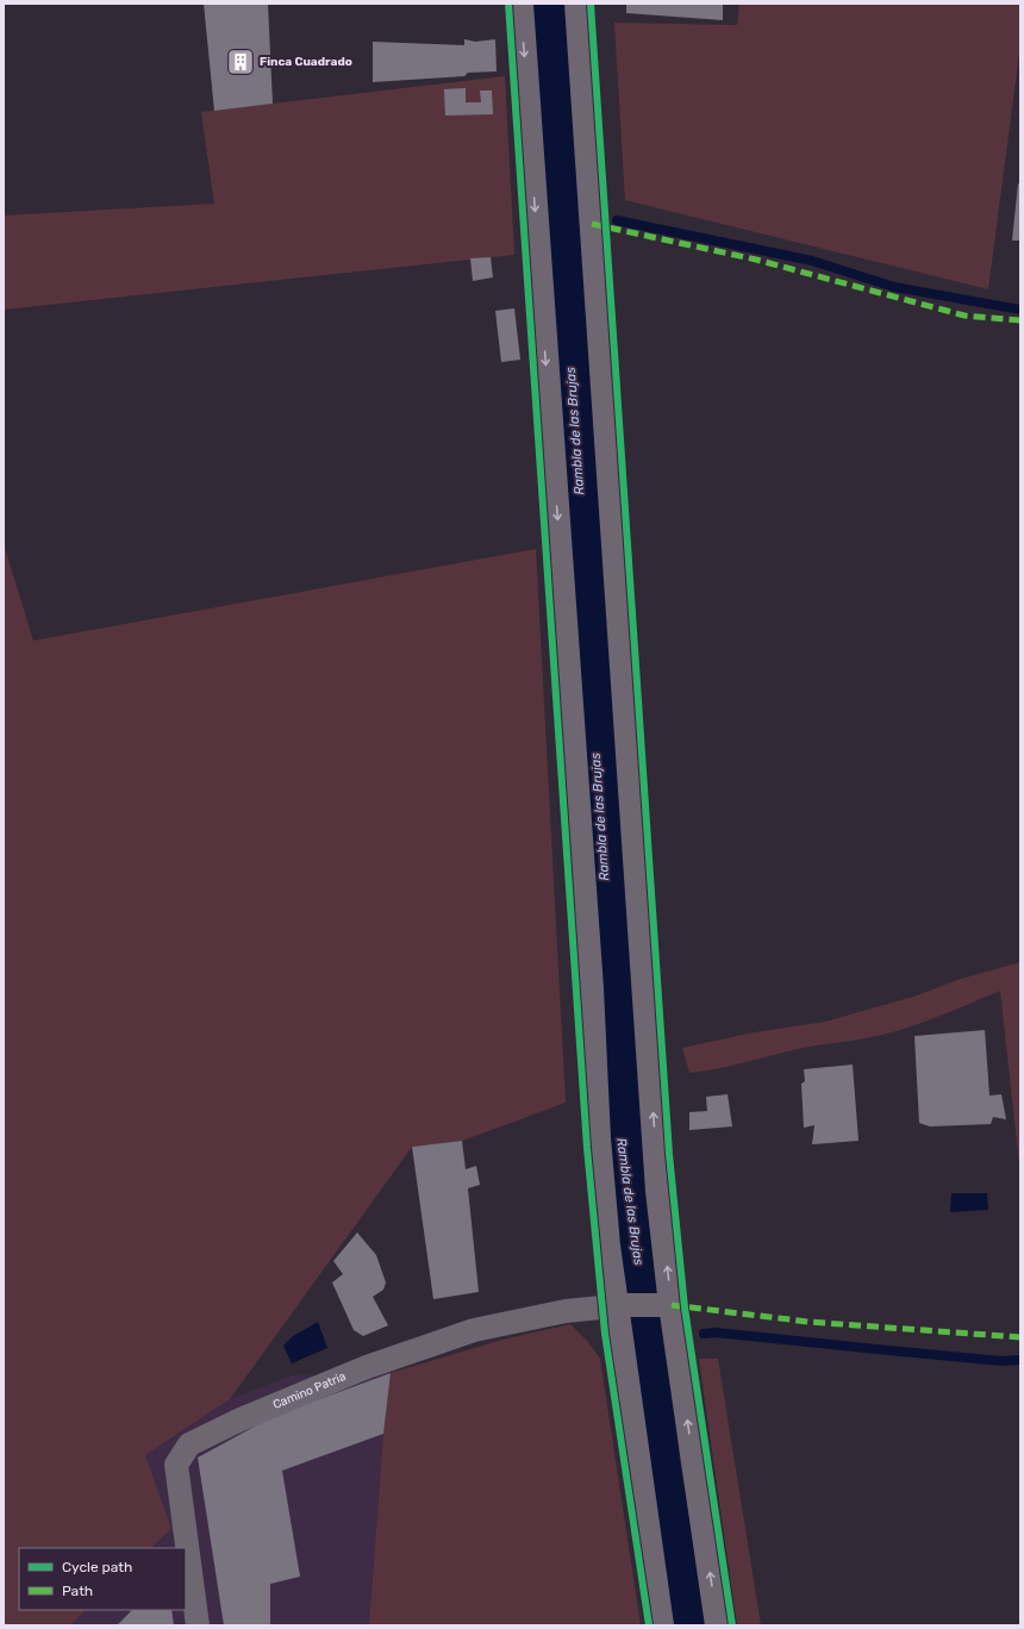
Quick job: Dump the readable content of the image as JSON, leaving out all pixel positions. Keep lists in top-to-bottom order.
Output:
{
  "streets": {
    "street": ["Camino Patria"]
  },
  "water": ["Rambla de las Brujas"],
  "places": {
    "building": ["Finca Cuadrado"]
  },
  "legend": ["Cycle path", "Path"]
}
